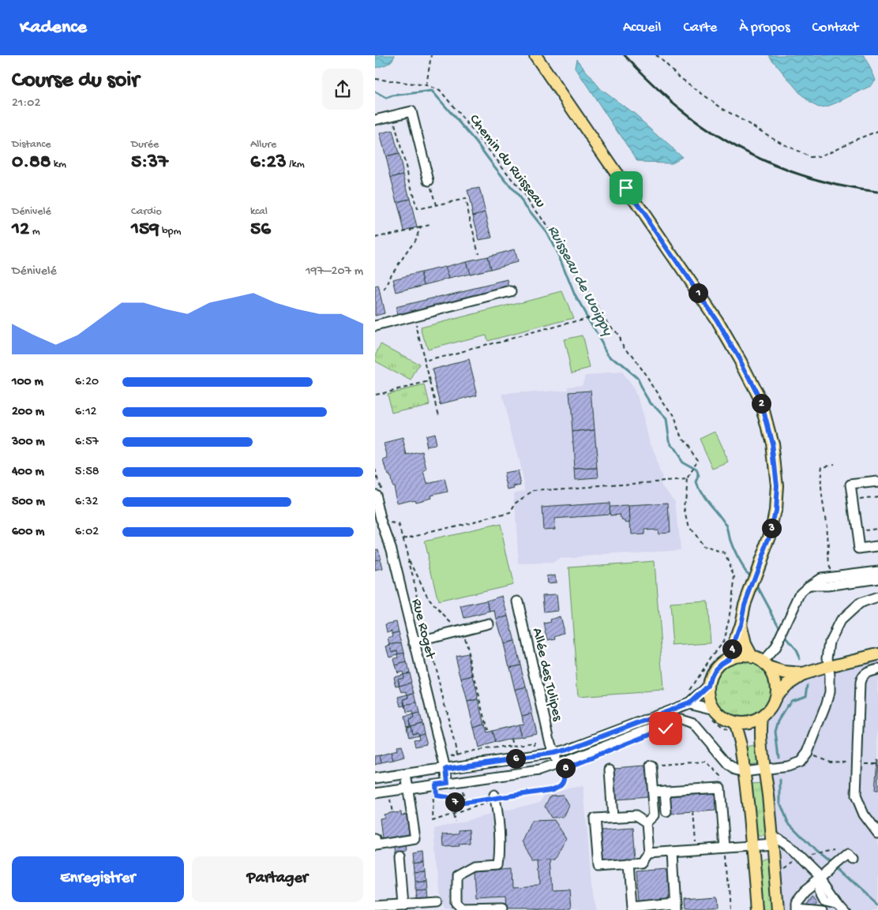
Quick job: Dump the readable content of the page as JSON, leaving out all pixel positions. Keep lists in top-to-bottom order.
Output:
{
  "streets": {
    "street": ["Rue Roget", "Allée des Tulipes"],
    "path": ["Chemin du Ruisseau"]
  },
  "water": ["Ruisseau de Woippy"],
  "page": {
    "header": "Kadence",
    "nav": [
      "Accueil",
      "Carte",
      "À propos",
      "Contact"
    ],
    "heading": ["Course du soir", "21:02"],
    "stats": [
      ["Distance", "0.88 km"],
      ["Durée", "5:37"],
      ["Allure", "6:23 /km"],
      ["Dénivelé", "12 m"],
      ["Cardio", "159 bpm"],
      ["kcal", "56"]
    ],
    "chart": ["Dénivelé", "197–207 m"],
    "pins": [
      "1",
      "2",
      "3",
      "4",
      "6",
      "8",
      "7"
    ],
    "list": [
      {
        "name": "100 m",
        "note": "6:20"
      },
      {
        "name": "200 m",
        "note": "6:12"
      },
      {
        "name": "300 m",
        "note": "6:57"
      },
      {
        "name": "400 m",
        "note": "5:58"
      },
      {
        "name": "500 m",
        "note": "6:32"
      },
      {
        "name": "600 m",
        "note": "6:02"
      }
    ],
    "buttons": ["Enregistrer", "Partager"]
  }
}
